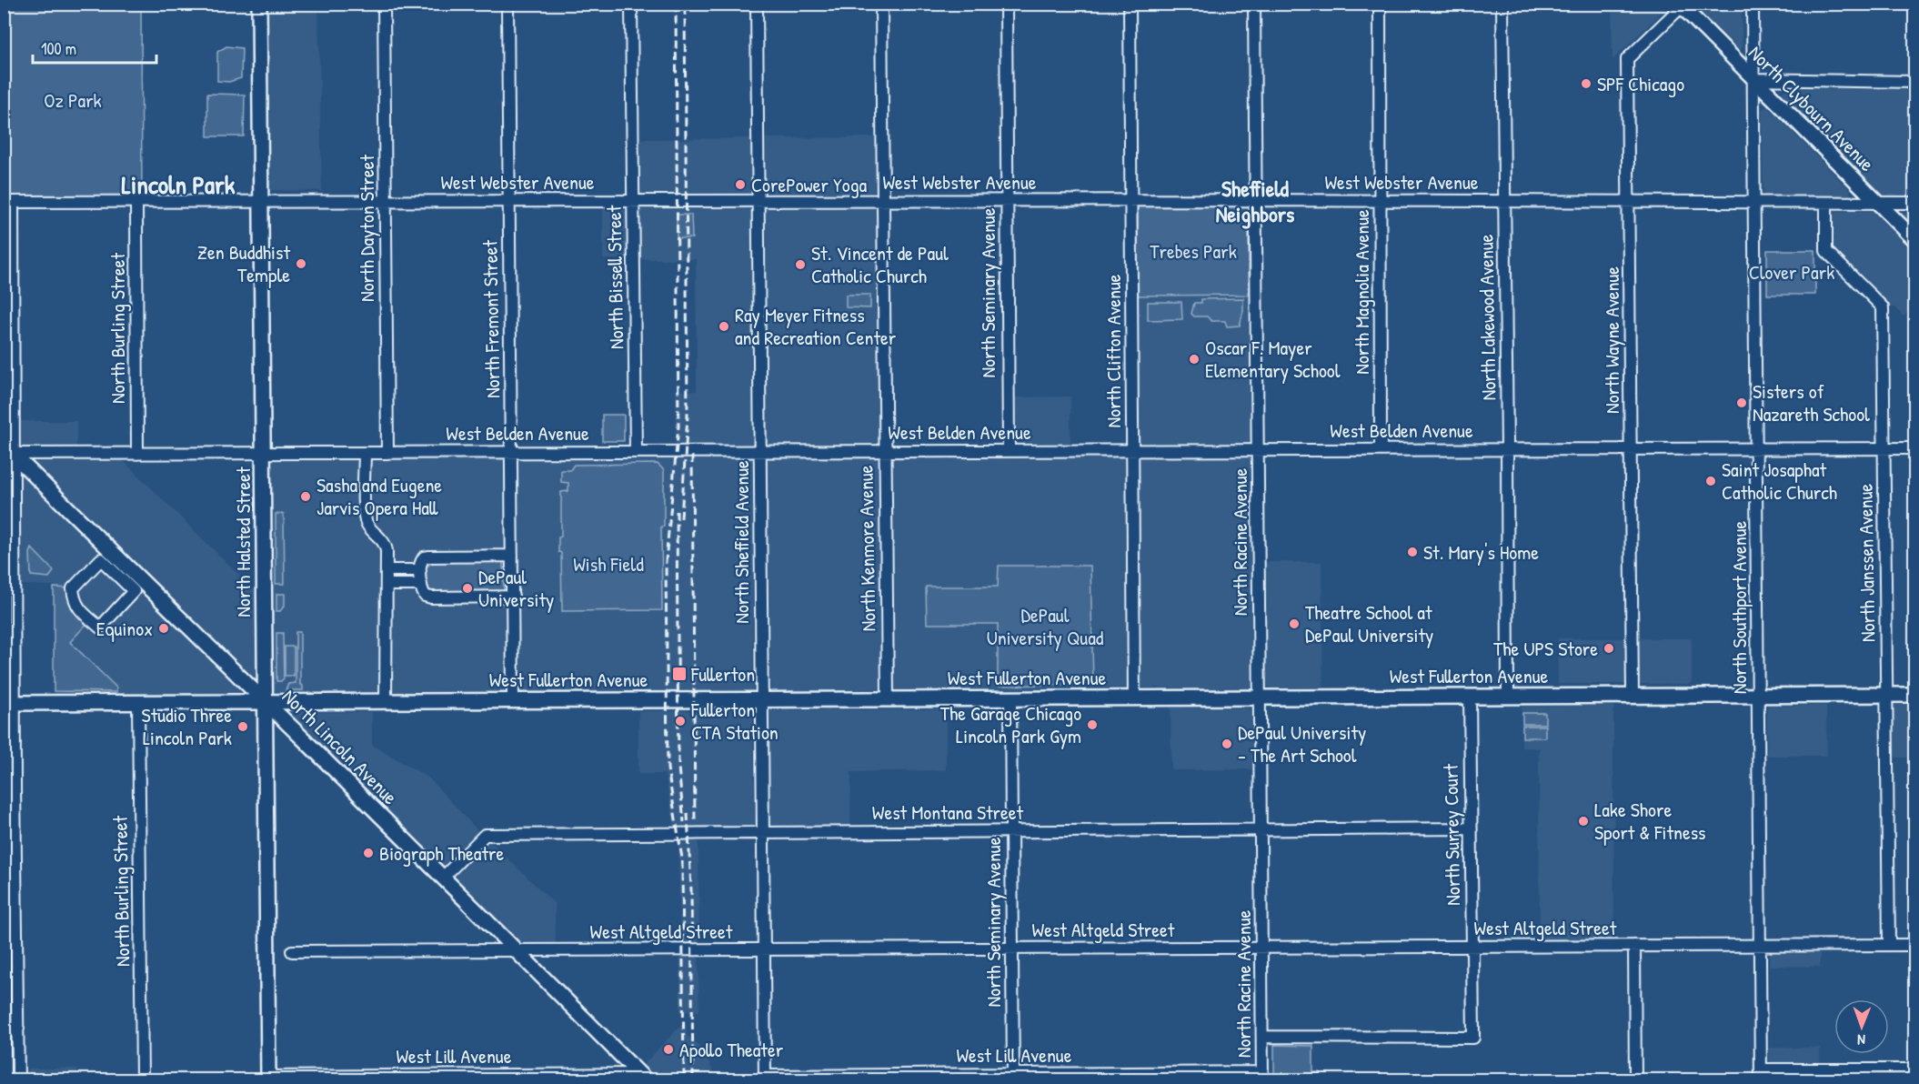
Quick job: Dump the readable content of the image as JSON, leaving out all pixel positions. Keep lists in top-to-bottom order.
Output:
{
  "streets": {
    "main road": [
      "North Clybourn Avenue",
      "North Halsted Street",
      "West Fullerton Avenue",
      "North Lincoln Avenue"
    ],
    "street": [
      "West Webster Avenue",
      "North Dayton Street",
      "North Bissell Street",
      "North Magnolia Avenue",
      "North Seminary Avenue",
      "North Lakewood Avenue",
      "North Fremont Street",
      "North Burling Street",
      "North Wayne Avenue",
      "North Clifton Avenue",
      "West Belden Avenue",
      "North Sheffield Avenue",
      "North Racine Avenue",
      "North Kenmore Avenue",
      "North Janssen Avenue",
      "North Southport Avenue",
      "West Montana Street",
      "North Surrey Court",
      "West Altgeld Street",
      "West Lill Avenue"
    ]
  },
  "crossings": [
    ["North Clybourn Avenue", "West Webster Avenue"],
    ["North Clybourn Avenue", "North Wayne Avenue"],
    ["North Clybourn Avenue", "North Southport Avenue"],
    ["West Webster Avenue", "North Dayton Street"],
    ["West Webster Avenue", "North Bissell Street"],
    ["West Webster Avenue", "North Magnolia Avenue"],
    ["West Webster Avenue", "North Seminary Avenue"],
    ["West Webster Avenue", "North Lakewood Avenue"],
    ["West Webster Avenue", "North Fremont Street"],
    ["West Webster Avenue", "North Burling Street"],
    ["West Webster Avenue", "North Wayne Avenue"],
    ["West Webster Avenue", "North Clifton Avenue"],
    ["West Webster Avenue", "North Halsted Street"],
    ["West Webster Avenue", "North Sheffield Avenue"],
    ["West Webster Avenue", "North Racine Avenue"],
    ["West Webster Avenue", "North Kenmore Avenue"],
    ["West Webster Avenue", "North Janssen Avenue"],
    ["West Webster Avenue", "North Southport Avenue"],
    ["North Dayton Street", "West Belden Avenue"],
    ["North Bissell Street", "West Belden Avenue"],
    ["North Magnolia Avenue", "West Belden Avenue"],
    ["North Seminary Avenue", "West Belden Avenue"],
    ["North Seminary Avenue", "West Fullerton Avenue"],
    ["North Seminary Avenue", "West Montana Street"],
    ["North Seminary Avenue", "West Altgeld Street"],
    ["North Seminary Avenue", "West Lill Avenue"],
    ["North Lakewood Avenue", "West Belden Avenue"],
    ["North Lakewood Avenue", "West Fullerton Avenue"],
    ["North Fremont Street", "West Belden Avenue"],
    ["North Fremont Street", "West Fullerton Avenue"],
    ["North Burling Street", "West Belden Avenue"],
    ["North Burling Street", "West Fullerton Avenue"],
    ["North Wayne Avenue", "West Belden Avenue"],
    ["North Wayne Avenue", "West Fullerton Avenue"],
    ["North Clifton Avenue", "West Belden Avenue"],
    ["North Clifton Avenue", "West Fullerton Avenue"],
    ["West Belden Avenue", "North Halsted Street"],
    ["West Belden Avenue", "North Sheffield Avenue"],
    ["West Belden Avenue", "North Racine Avenue"],
    ["West Belden Avenue", "North Kenmore Avenue"],
    ["West Belden Avenue", "North Janssen Avenue"],
    ["West Belden Avenue", "North Southport Avenue"],
    ["West Belden Avenue", "North Lincoln Avenue"],
    ["North Halsted Street", "West Fullerton Avenue"],
    ["North Halsted Street", "North Lincoln Avenue"],
    ["North Halsted Street", "West Lill Avenue"],
    ["North Sheffield Avenue", "West Fullerton Avenue"],
    ["North Sheffield Avenue", "West Montana Street"],
    ["North Sheffield Avenue", "West Altgeld Street"],
    ["North Sheffield Avenue", "West Lill Avenue"],
    ["North Racine Avenue", "West Fullerton Avenue"],
    ["North Racine Avenue", "West Montana Street"],
    ["North Racine Avenue", "North Surrey Court"],
    ["North Racine Avenue", "West Altgeld Street"],
    ["North Racine Avenue", "West Lill Avenue"],
    ["North Kenmore Avenue", "West Fullerton Avenue"],
    ["North Janssen Avenue", "West Fullerton Avenue"],
    ["North Janssen Avenue", "West Altgeld Street"],
    ["North Southport Avenue", "West Fullerton Avenue"],
    ["North Southport Avenue", "West Altgeld Street"],
    ["West Fullerton Avenue", "North Lincoln Avenue"],
    ["West Fullerton Avenue", "North Surrey Court"],
    ["North Lincoln Avenue", "West Montana Street"],
    ["North Lincoln Avenue", "West Altgeld Street"],
    ["North Lincoln Avenue", "West Lill Avenue"],
    ["West Montana Street", "North Surrey Court"],
    ["North Surrey Court", "West Altgeld Street"]
  ],
  "districts": ["Lincoln Park", "Sheffield Neighbors"],
  "parks": [
    "Oz Park",
    "Trebes Park",
    "Clover Park",
    "Wish Field",
    "DePaul University Quad"
  ],
  "places": {
    "other": [
      "SPF Chicago",
      "CorePower Yoga",
      "Zen Buddhist Temple",
      "St. Vincent de Paul Catholic Church",
      "Ray Meyer Fitness and Recreation Center",
      "Oscar F. Mayer Elementary School",
      "Sisters of Nazareth School",
      "Saint Josaphat Catholic Church",
      "Sasha and Eugene Jarvis Opera Hall",
      "St. Mary's Home",
      "DePaul University",
      "Theatre School at DePaul University",
      "Equinox",
      "The UPS Store",
      "Fullerton CTA Station",
      "The Garage Chicago Lincoln Park Gym",
      "Studio Three Lincoln Park",
      "DePaul University - The Art School",
      "Lake Shore Sport & Fitness",
      "Biograph Theatre",
      "Apollo Theater"
    ],
    "transit": ["Fullerton"]
  },
  "scale_bar": "100 m",
  "north": "bottom"
}
